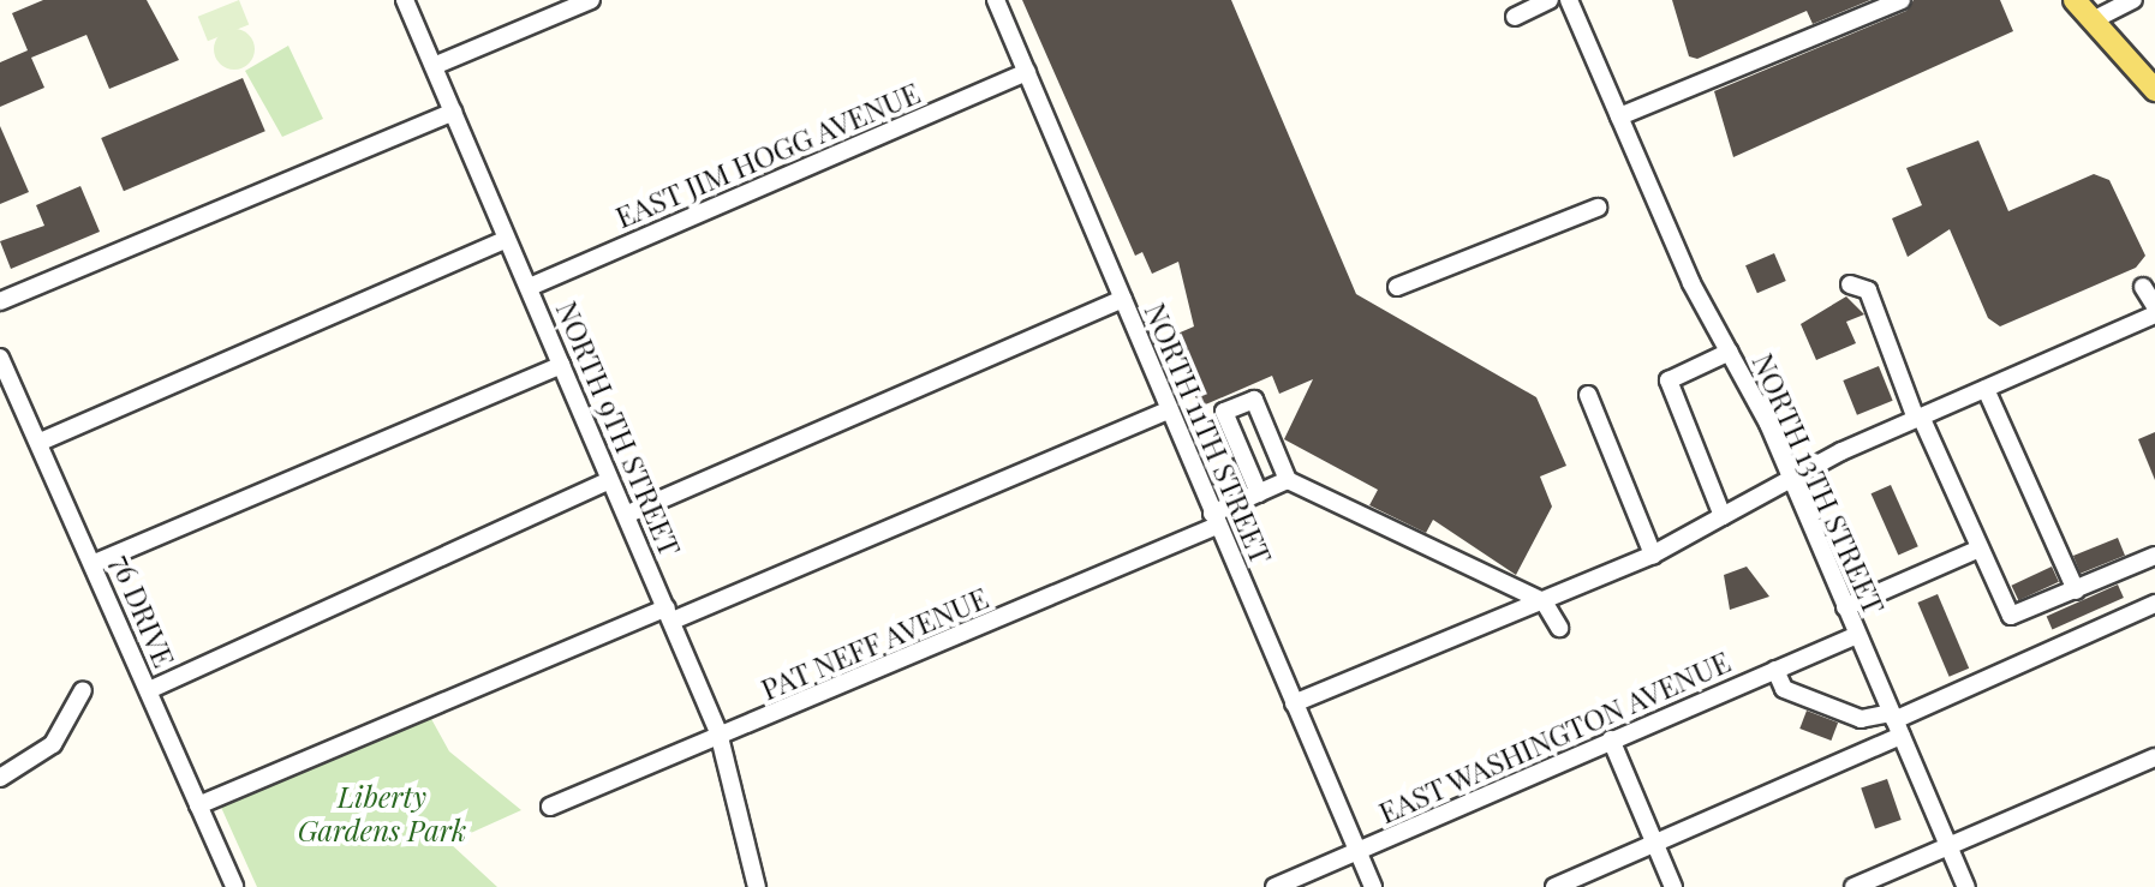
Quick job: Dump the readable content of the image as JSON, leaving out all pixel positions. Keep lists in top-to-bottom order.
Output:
{
  "streets": {
    "street": [
      "EAST JIM HOGG AVENUE",
      "NORTH 9TH STREET",
      "NORTH 11TH STREET",
      "NORTH 13TH STREET",
      "76 DRIVE",
      "PAT NEFF AVENUE",
      "EAST WASHINGTON AVENUE"
    ]
  },
  "crossings": [
    ["EAST JIM HOGG AVENUE", "NORTH 9TH STREET"],
    ["EAST JIM HOGG AVENUE", "NORTH 11TH STREET"],
    ["NORTH 9TH STREET", "PAT NEFF AVENUE"],
    ["NORTH 11TH STREET", "PAT NEFF AVENUE"],
    ["NORTH 11TH STREET", "EAST WASHINGTON AVENUE"],
    ["NORTH 13TH STREET", "EAST WASHINGTON AVENUE"]
  ],
  "parks": ["Liberty Gardens Park"]
}
